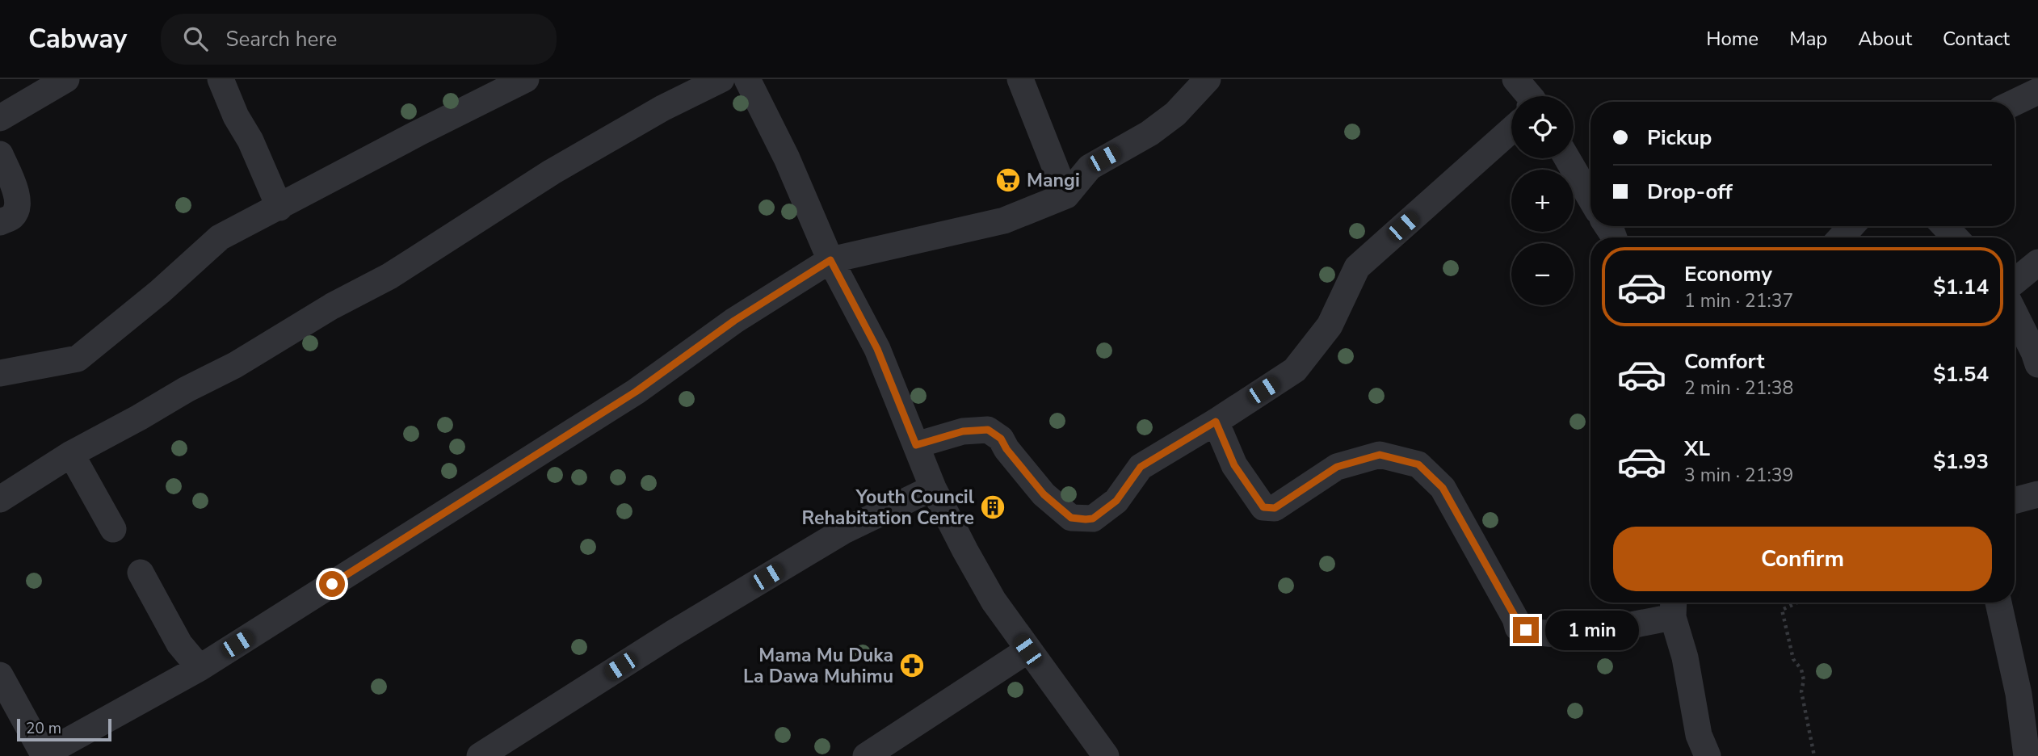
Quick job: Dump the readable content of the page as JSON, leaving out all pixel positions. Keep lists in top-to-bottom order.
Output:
{
  "places": {
    "supermarket": ["Mangi"],
    "building": ["Youth Council Rehabitation Centre"],
    "pharmacy": ["Mama Mu Duka La Dawa Muhimu"]
  },
  "scale_bar": "20 m",
  "page": {
    "header": "Cabway",
    "search": "Search here",
    "nav": [
      "Home",
      "Map",
      "About",
      "Contact"
    ],
    "map_buttons": ["+", "−"],
    "banner": ["Pickup", "Drop-off"],
    "list": [
      {
        "name": "Economy",
        "note": "1 min · 21:37",
        "value": "$1.14"
      },
      {
        "name": "Comfort",
        "note": "2 min · 21:38",
        "value": "$1.54"
      },
      {
        "name": "XL",
        "note": "3 min · 21:39",
        "value": "$1.93"
      }
    ],
    "buttons": "Confirm",
    "bubble": "1 min",
    "scale": "20 m"
  }
}
